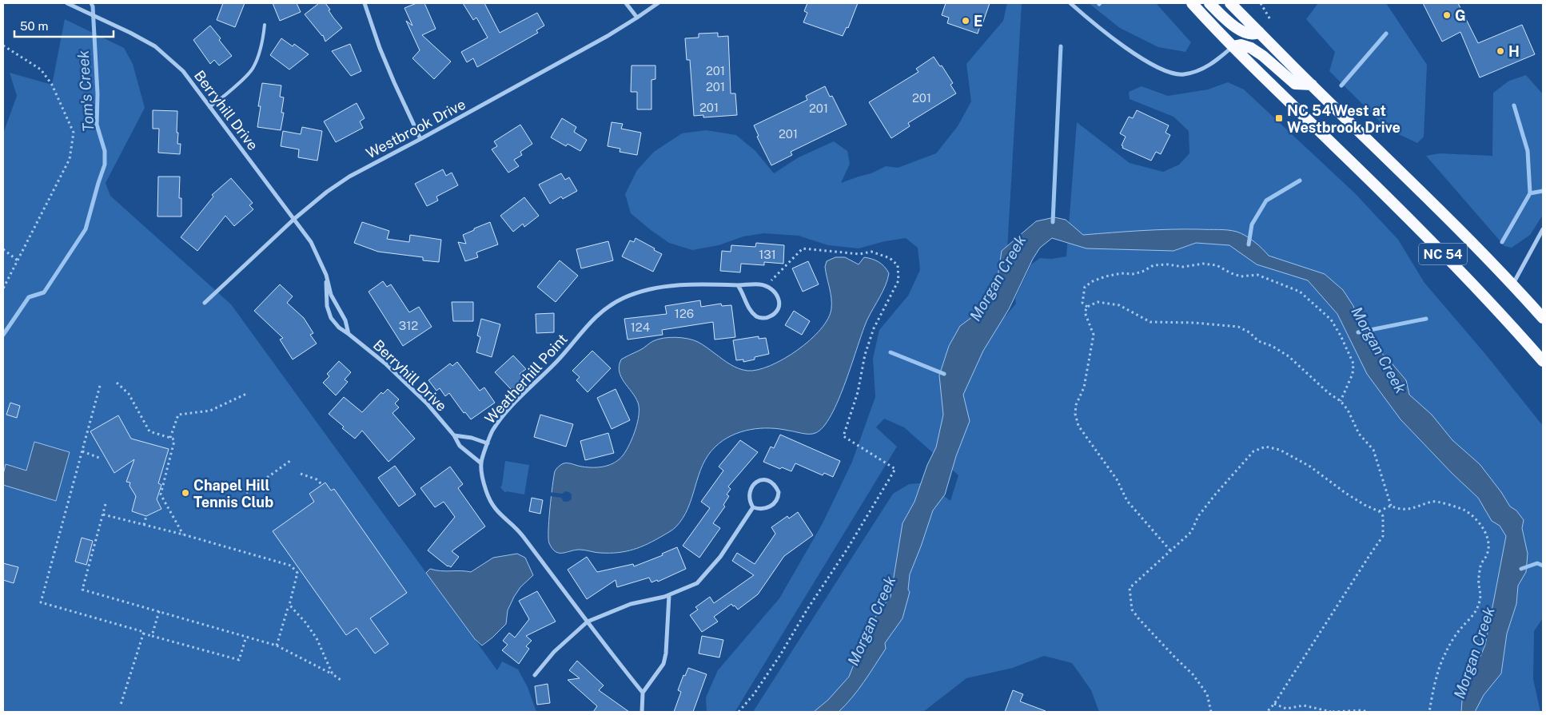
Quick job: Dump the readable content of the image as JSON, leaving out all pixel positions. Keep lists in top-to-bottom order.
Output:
{
  "streets": {
    "highway": ["NC 54"],
    "street": ["Berryhill Drive", "Westbrook Drive", "Weatherhill Point"]
  },
  "crossings": [
    ["Berryhill Drive", "Westbrook Drive"],
    ["Berryhill Drive", "Weatherhill Point"]
  ],
  "water": ["Tom's Creek", "Morgan Creek"],
  "places": {
    "other": [
      "G",
      "E",
      "H",
      "Chapel Hill Tennis Club"
    ],
    "transit": ["NC 54 West at Westbrook Drive"]
  },
  "house_numbers": [
    "201",
    "201",
    "201",
    "201",
    "201",
    "201",
    "131",
    "126",
    "312",
    "124"
  ],
  "scale_bar": "50 m"
}
